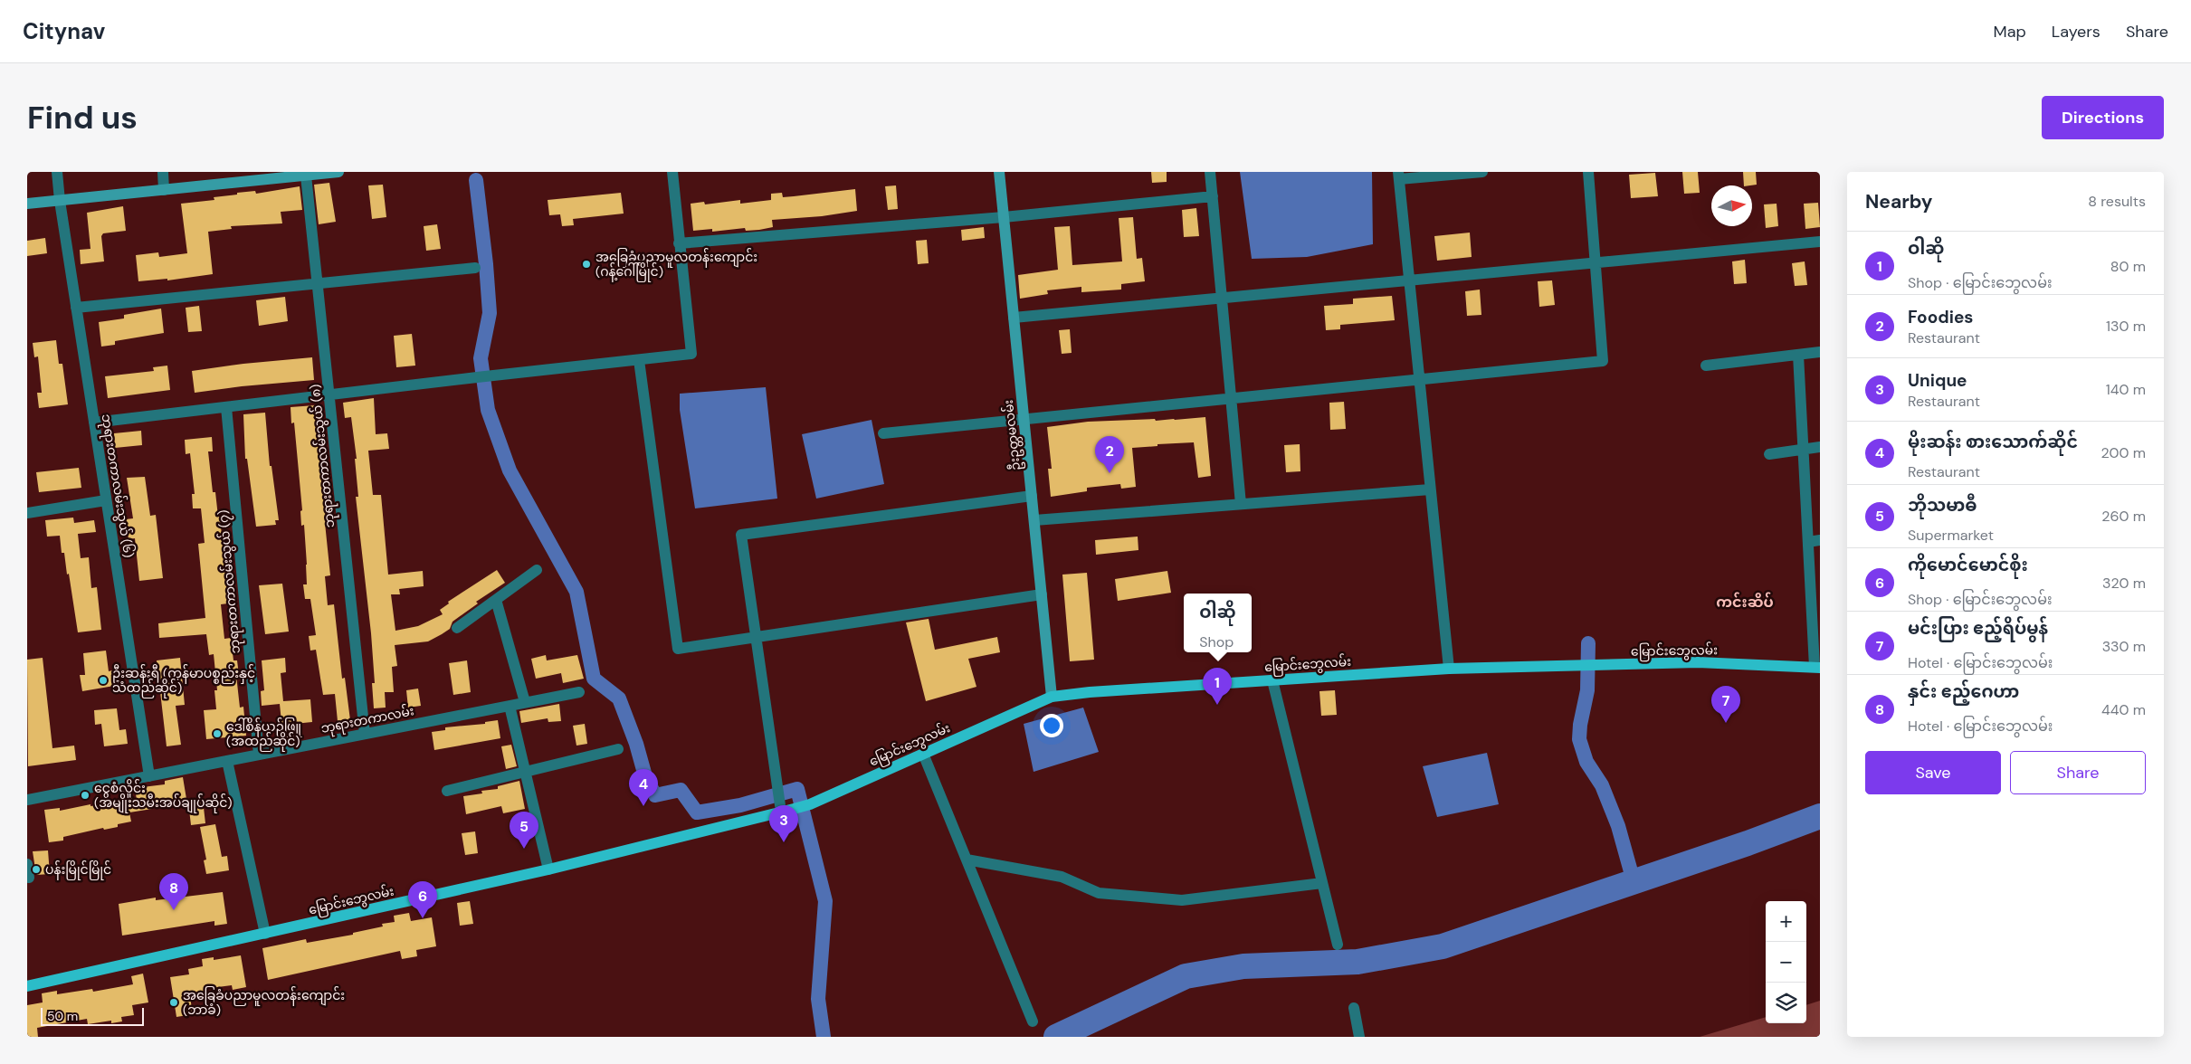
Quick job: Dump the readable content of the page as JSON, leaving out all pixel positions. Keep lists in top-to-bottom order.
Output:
{
  "streets": {
    "main road": ["မြောင်းဘွေလမ်း"],
    "street": [
      "ဦးဥတ္တမလမ်း",
      "ဘုရားတကာလမ်းသွယ် (၈)",
      "ဘုရားတကာလမ်းသွယ် (၆)",
      "ဘုရားတကာလမ်းသွယ် (၇)",
      "ဘုရားတကာလမ်း"
    ]
  },
  "crossings": [
    ["ဦးဥတ္တမလမ်း", "မြောင်းဘွေလမ်း"],
    ["ဘုရားတကာလမ်းသွယ် (၈)", "ဘုရားတကာလမ်း"],
    ["ဘုရားတကာလမ်းသွယ် (၆)", "ဘုရားတကာလမ်း"],
    ["ဘုရားတကာလမ်းသွယ် (၇)", "ဘုရားတကာလမ်း"]
  ],
  "districts": ["ကင်းဆိပ်"],
  "places": [
    "အခြေခံပညာမူလတန်းကျောင်း (ဂန့်ဂေါ်မြိုင်)",
    "ဦးဆန်းရီ (ကုန်မာပစ္စည်းနှင့် သံထည်ဆိုင်)",
    "ဒေါ်စိန်ယဉ်ဖြူ (အထည်ဆိုင်)",
    "ငွေစံလှိုင်း (အမျိုးသမီးအပ်ချုပ်ဆိုင်)",
    "ပန်းမြိုင်မြိုင်",
    "အခြေခံပညာမူလတန်းကျောင်း (ဘာခံ)"
  ],
  "scale_bar": "50 m",
  "north": "right",
  "page": {
    "header": "Citynav",
    "nav": ["Map", "Layers", "Share"],
    "buttons": [
      "Directions",
      ["Save", "Share"]
    ],
    "title": "Find us",
    "heading": ["Nearby", "8 results"],
    "list": [
      {
        "mark": "1",
        "name": "ဝါဆို",
        "note": "Shop · မြောင်းဘွေလမ်း",
        "value": "80 m"
      },
      {
        "mark": "2",
        "name": "Foodies",
        "note": "Restaurant",
        "value": "130 m"
      },
      {
        "mark": "3",
        "name": "Unique",
        "note": "Restaurant",
        "value": "140 m"
      },
      {
        "mark": "4",
        "name": "မိုးဆန်း စားသောက်ဆိုင်",
        "note": "Restaurant",
        "value": "200 m"
      },
      {
        "mark": "5",
        "name": "ဘိုသမာဓီ",
        "note": "Supermarket",
        "value": "260 m"
      },
      {
        "mark": "6",
        "name": "ကိုမောင်မောင်စိုး",
        "note": "Shop · မြောင်းဘွေလမ်း",
        "value": "320 m"
      },
      {
        "mark": "7",
        "name": "မင်းပြား ဧည့်ရိပ်မွန်",
        "note": "Hotel · မြောင်းဘွေလမ်း",
        "value": "330 m"
      },
      {
        "mark": "8",
        "name": "နှင်း ဧည့်ဂေဟာ",
        "note": "Hotel · မြောင်းဘွေလမ်း",
        "value": "440 m"
      }
    ],
    "pins": [
      "2",
      "1",
      "7",
      "4",
      "3",
      "5",
      "8",
      "6"
    ],
    "popup": ["ဝါဆို", "Shop"],
    "map_buttons": ["+", "−"],
    "scale": "50 m"
  }
}
